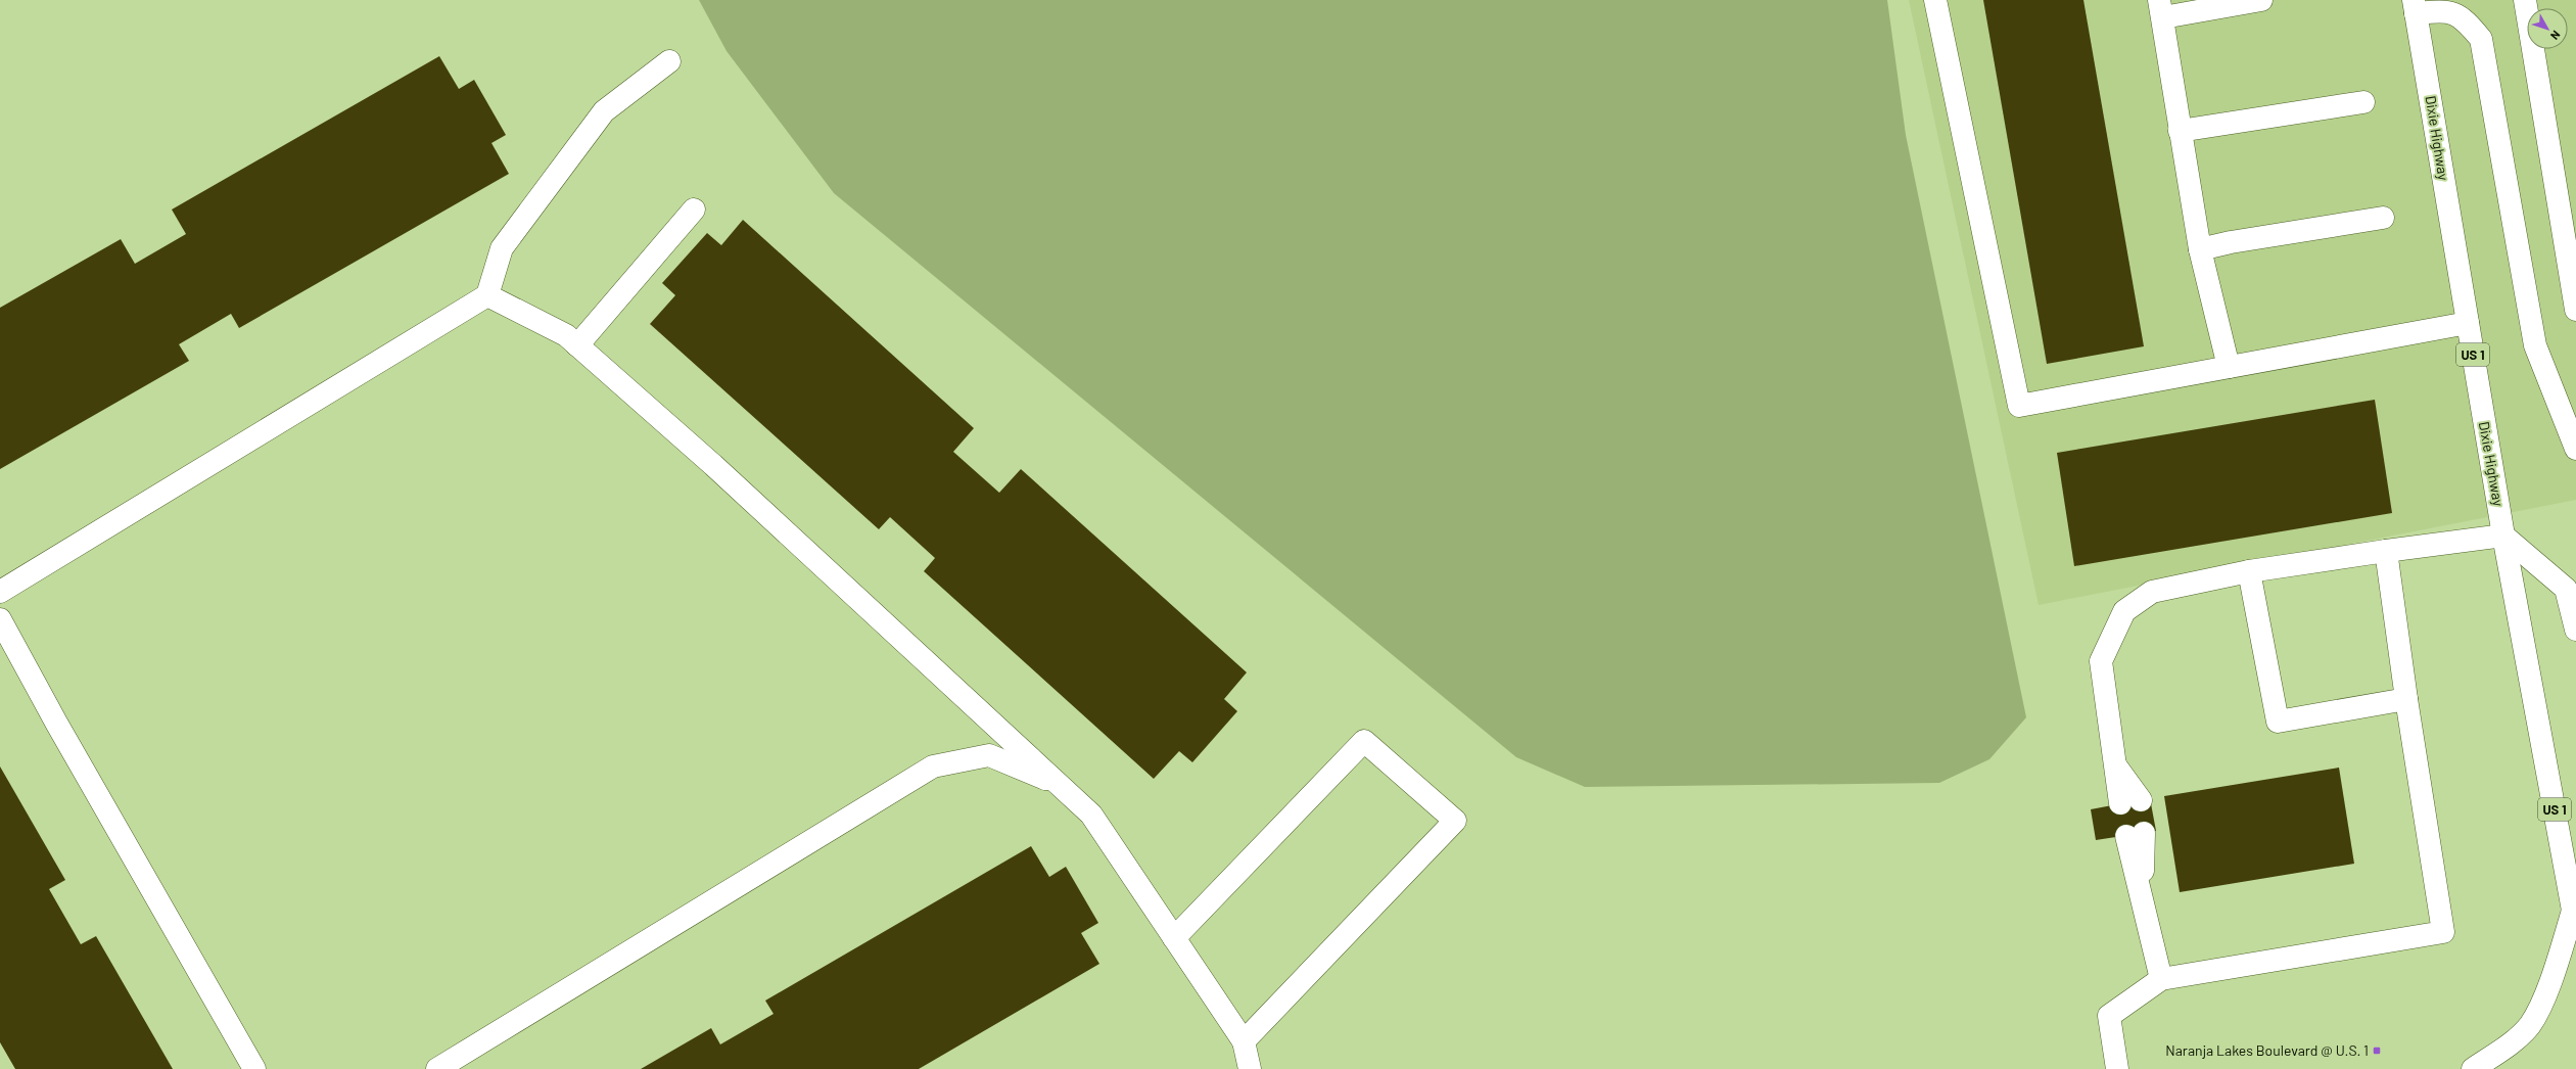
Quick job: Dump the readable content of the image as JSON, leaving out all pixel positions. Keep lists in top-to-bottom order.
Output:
{
  "streets": {
    "main road": ["Dixie Highway", "US 1"]
  },
  "places": {
    "transit": ["Naranja Lakes Boulevard @ U.S. 1"]
  },
  "north": "bottom right"
}
